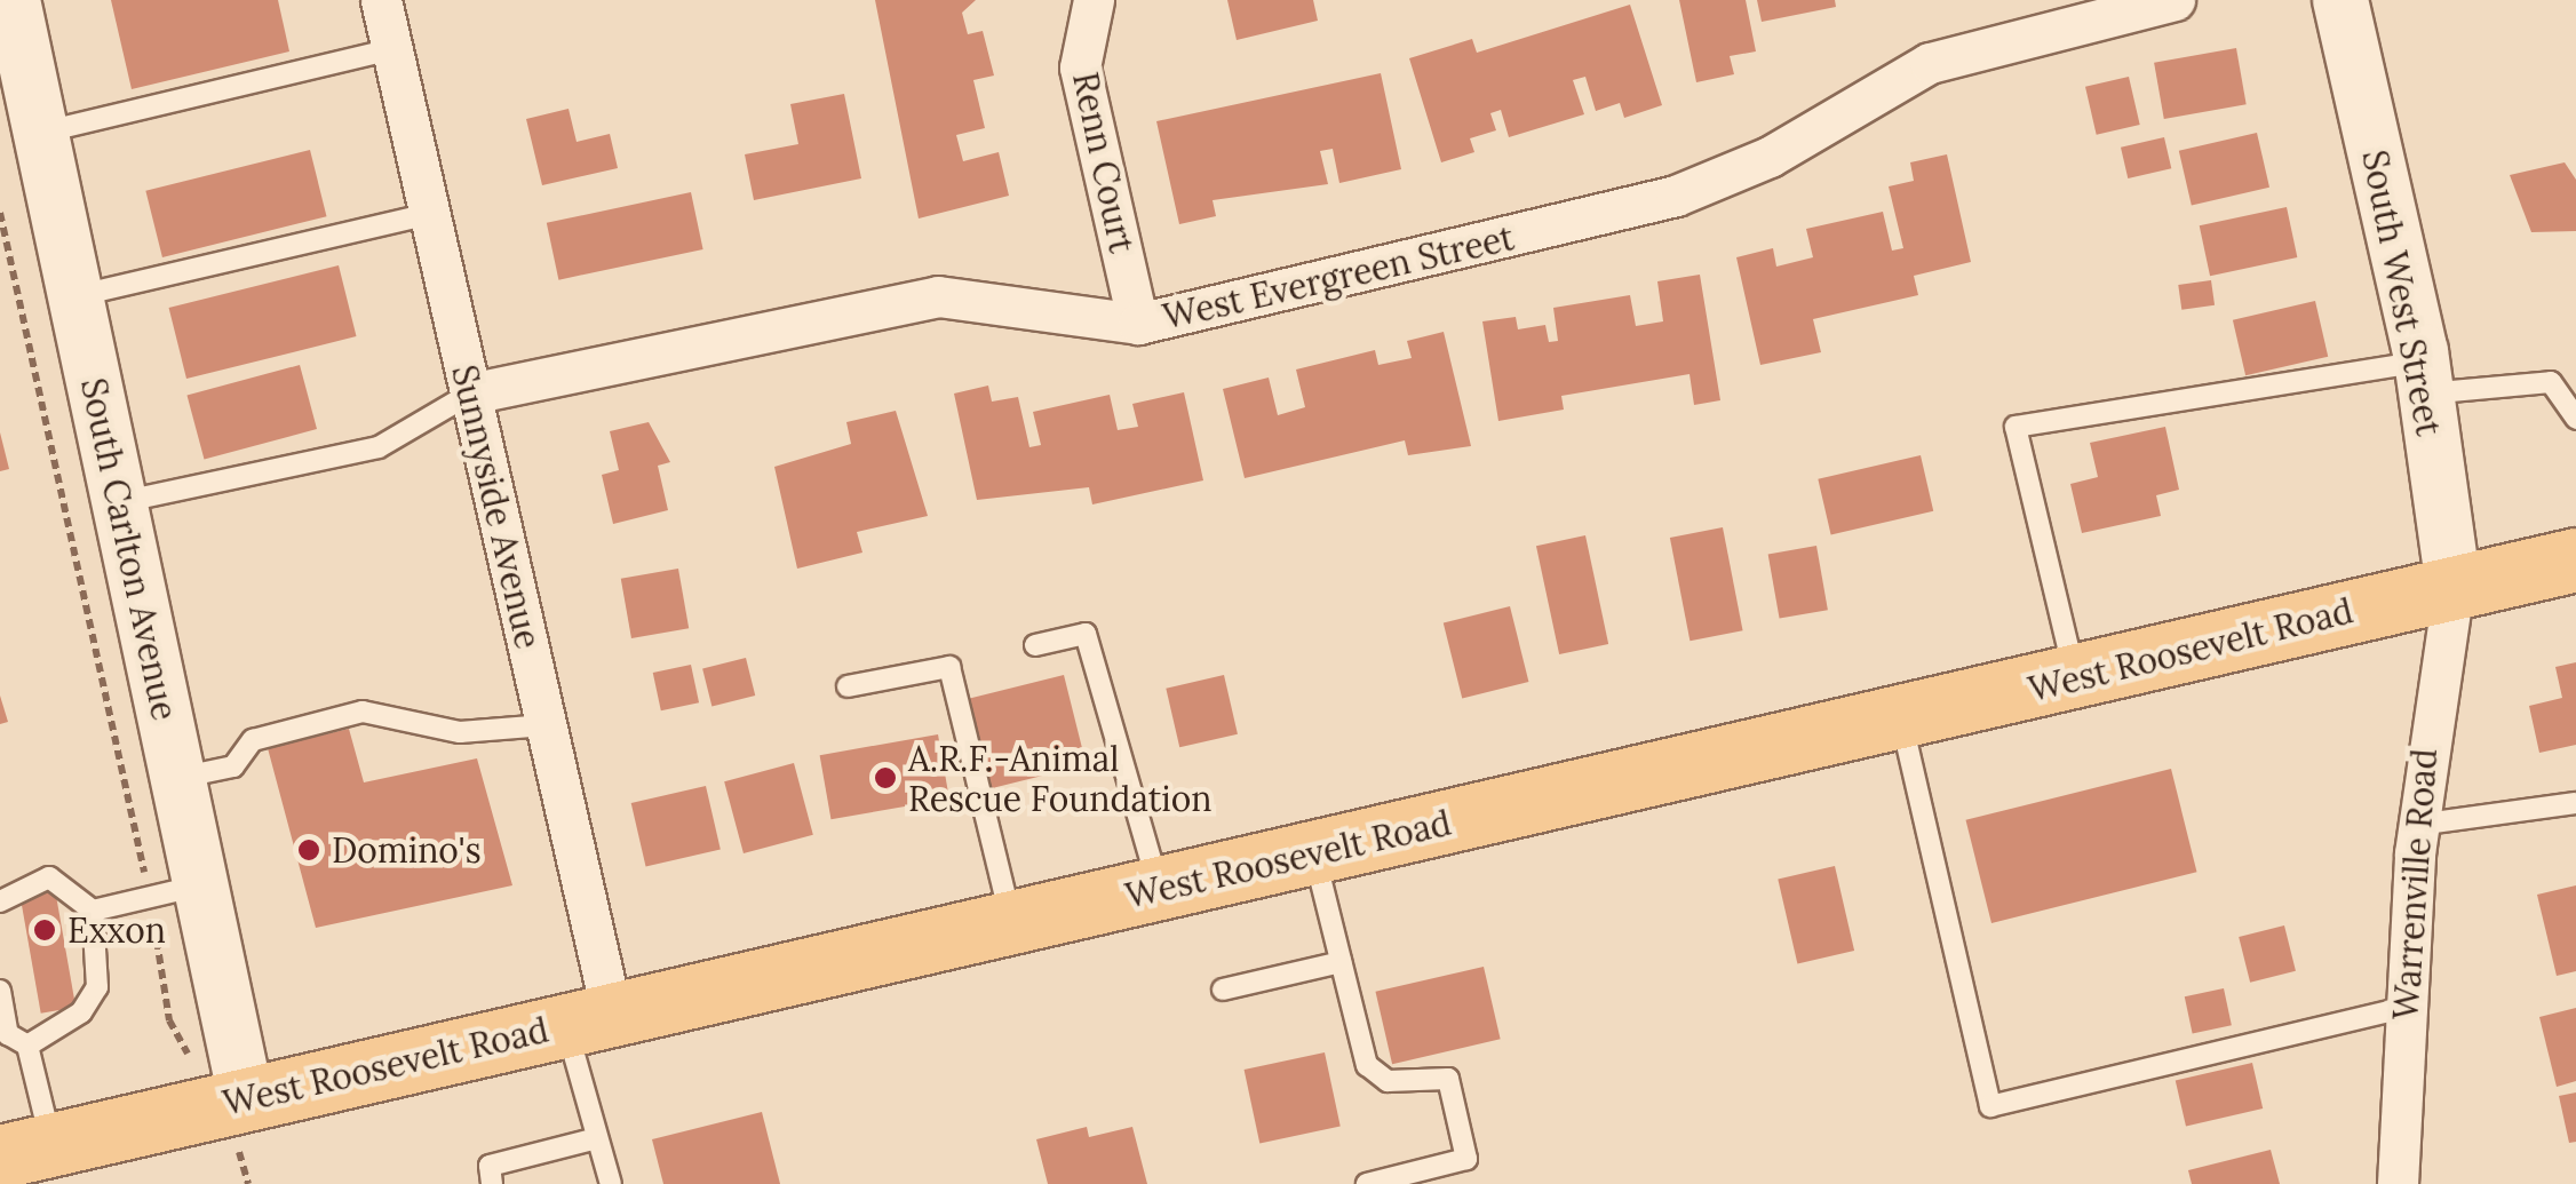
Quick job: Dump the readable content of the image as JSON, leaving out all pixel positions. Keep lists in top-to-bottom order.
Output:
{
  "streets": {
    "main road": ["West Roosevelt Road"],
    "street": [
      "Renn Court",
      "West Evergreen Street",
      "South West Street",
      "Sunnyside Avenue",
      "South Carlton Avenue",
      "Warrenville Road"
    ]
  },
  "crossings": [
    ["Renn Court", "West Evergreen Street"],
    ["West Evergreen Street", "Sunnyside Avenue"],
    ["South West Street", "West Roosevelt Road"],
    ["South West Street", "Warrenville Road"],
    ["Sunnyside Avenue", "West Roosevelt Road"],
    ["South Carlton Avenue", "West Roosevelt Road"],
    ["West Roosevelt Road", "Warrenville Road"]
  ],
  "places": ["A.R.F.-Animal Rescue Foundation", "Domino's", "Exxon"]
}
